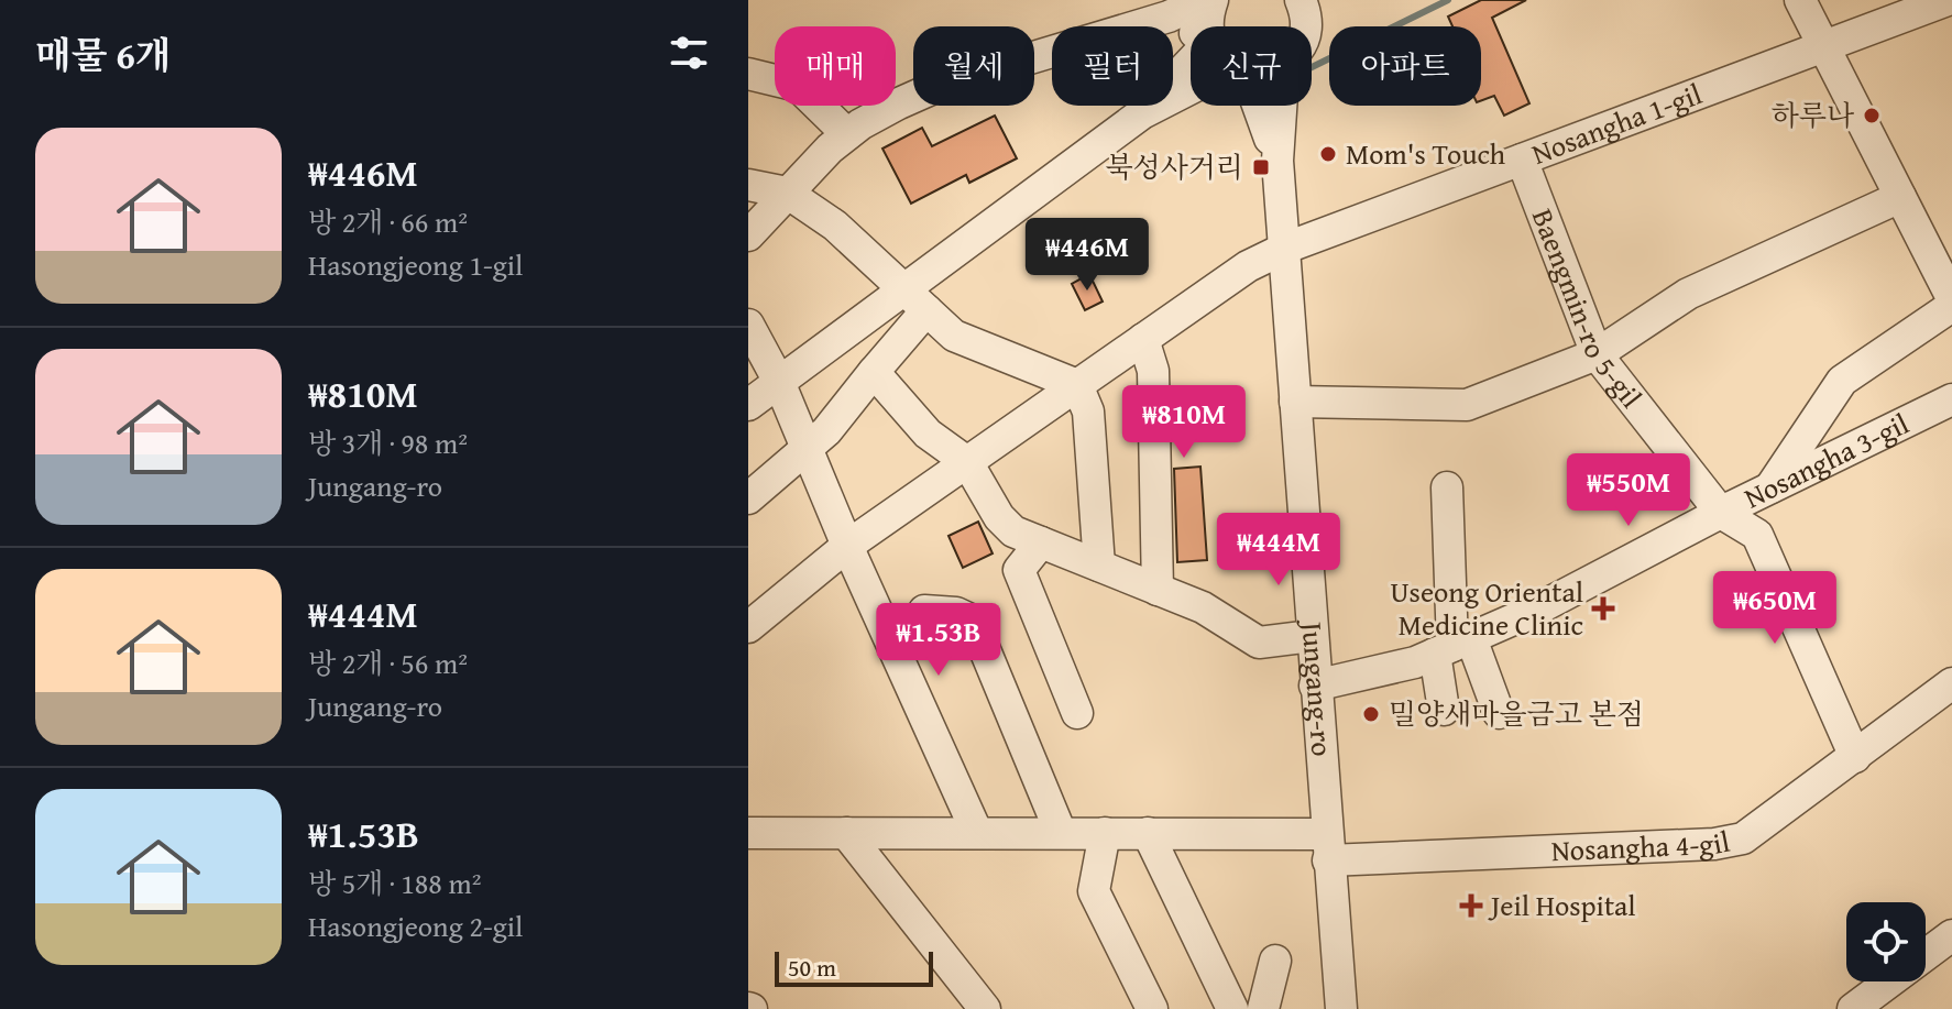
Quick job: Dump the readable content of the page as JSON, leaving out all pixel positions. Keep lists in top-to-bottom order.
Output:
{
  "streets": {
    "street": [
      "Nosangha 1-gil",
      "Baengmin-ro 5-gil",
      "Nosangha 3-gil",
      "Jungang-ro",
      "Nosangha 4-gil"
    ]
  },
  "crossings": [
    ["Nosangha 1-gil", "Baengmin-ro 5-gil"],
    ["Nosangha 1-gil", "Jungang-ro"],
    ["Baengmin-ro 5-gil", "Nosangha 3-gil"],
    ["Baengmin-ro 5-gil", "Nosangha 4-gil"],
    ["Nosangha 3-gil", "Jungang-ro"],
    ["Jungang-ro", "Nosangha 4-gil"]
  ],
  "places": {
    "other": ["하루나", "Mom's Touch", "밀양새마을금고 본점"],
    "transit": ["북성사거리"],
    "health": ["Useong Oriental Medicine Clinic", "Jeil Hospital"]
  },
  "scale_bar": "50 m",
  "page": {
    "heading": "매물 6개",
    "chip": [
      "매매",
      "월세",
      "필터",
      "신규",
      "아파트"
    ],
    "list": [
      {
        "name": "₩446M",
        "note": "방 2개 · 66 m² · Hasongjeong 1-gil"
      },
      {
        "name": "₩810M",
        "note": "방 3개 · 98 m² · Jungang-ro"
      },
      {
        "name": "₩444M",
        "note": "방 2개 · 56 m² · Jungang-ro"
      },
      {
        "name": "₩1.53B",
        "note": "방 5개 · 188 m² · Hasongjeong 2-gil"
      }
    ],
    "price": [
      "₩446M",
      "₩810M",
      "₩550M",
      "₩444M",
      "₩650M",
      "₩1.53B"
    ],
    "scale": "50 m"
  }
}
